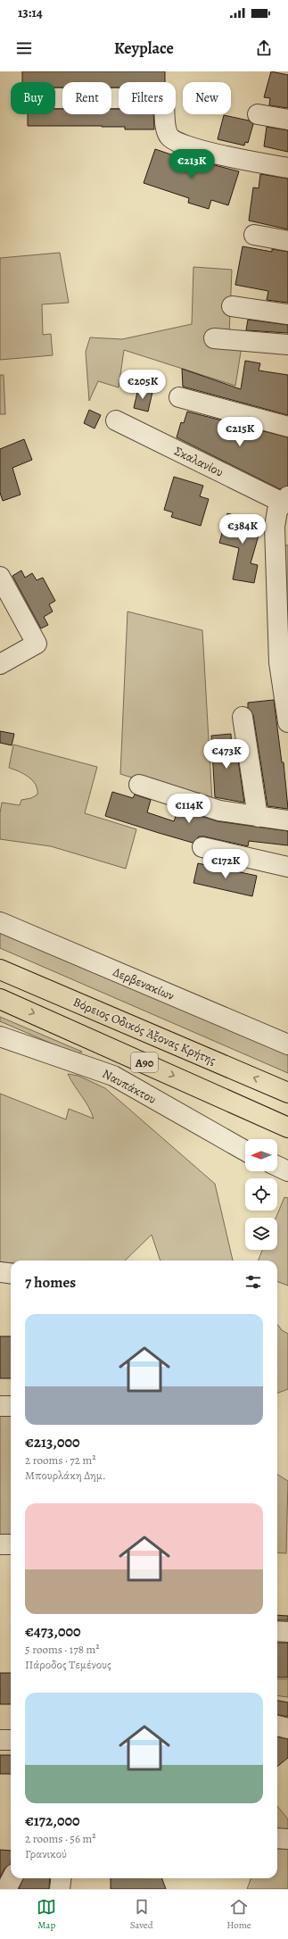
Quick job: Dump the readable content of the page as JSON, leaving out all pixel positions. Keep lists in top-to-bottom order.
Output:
{
  "streets": {
    "highway": ["Βόρειος Οδικός Άξονας Κρήτης", "Α90"],
    "street": ["Σκαλανίου", "Δερβενακίων", "Ναυπάκτου"]
  },
  "north": "left",
  "page": {
    "status": "13:14",
    "header": "Keyplace",
    "chip": [
      "Buy",
      "Rent",
      "Filters",
      "New"
    ],
    "price": [
      "€213K",
      "€205K",
      "€215K",
      "€384K",
      "€473K",
      "€114K",
      "€172K"
    ],
    "heading": "7 homes",
    "list": [
      {
        "name": "€213,000",
        "note": "2 rooms · 72 m² · Μπουρλάκη Δημ."
      },
      {
        "name": "€473,000",
        "note": "5 rooms · 178 m² · Πάροδος Τεμένους"
      },
      {
        "name": "€172,000",
        "note": "2 rooms · 56 m² · Γρανικού"
      }
    ],
    "tabs": ["Map", "Saved", "Home"]
  }
}
